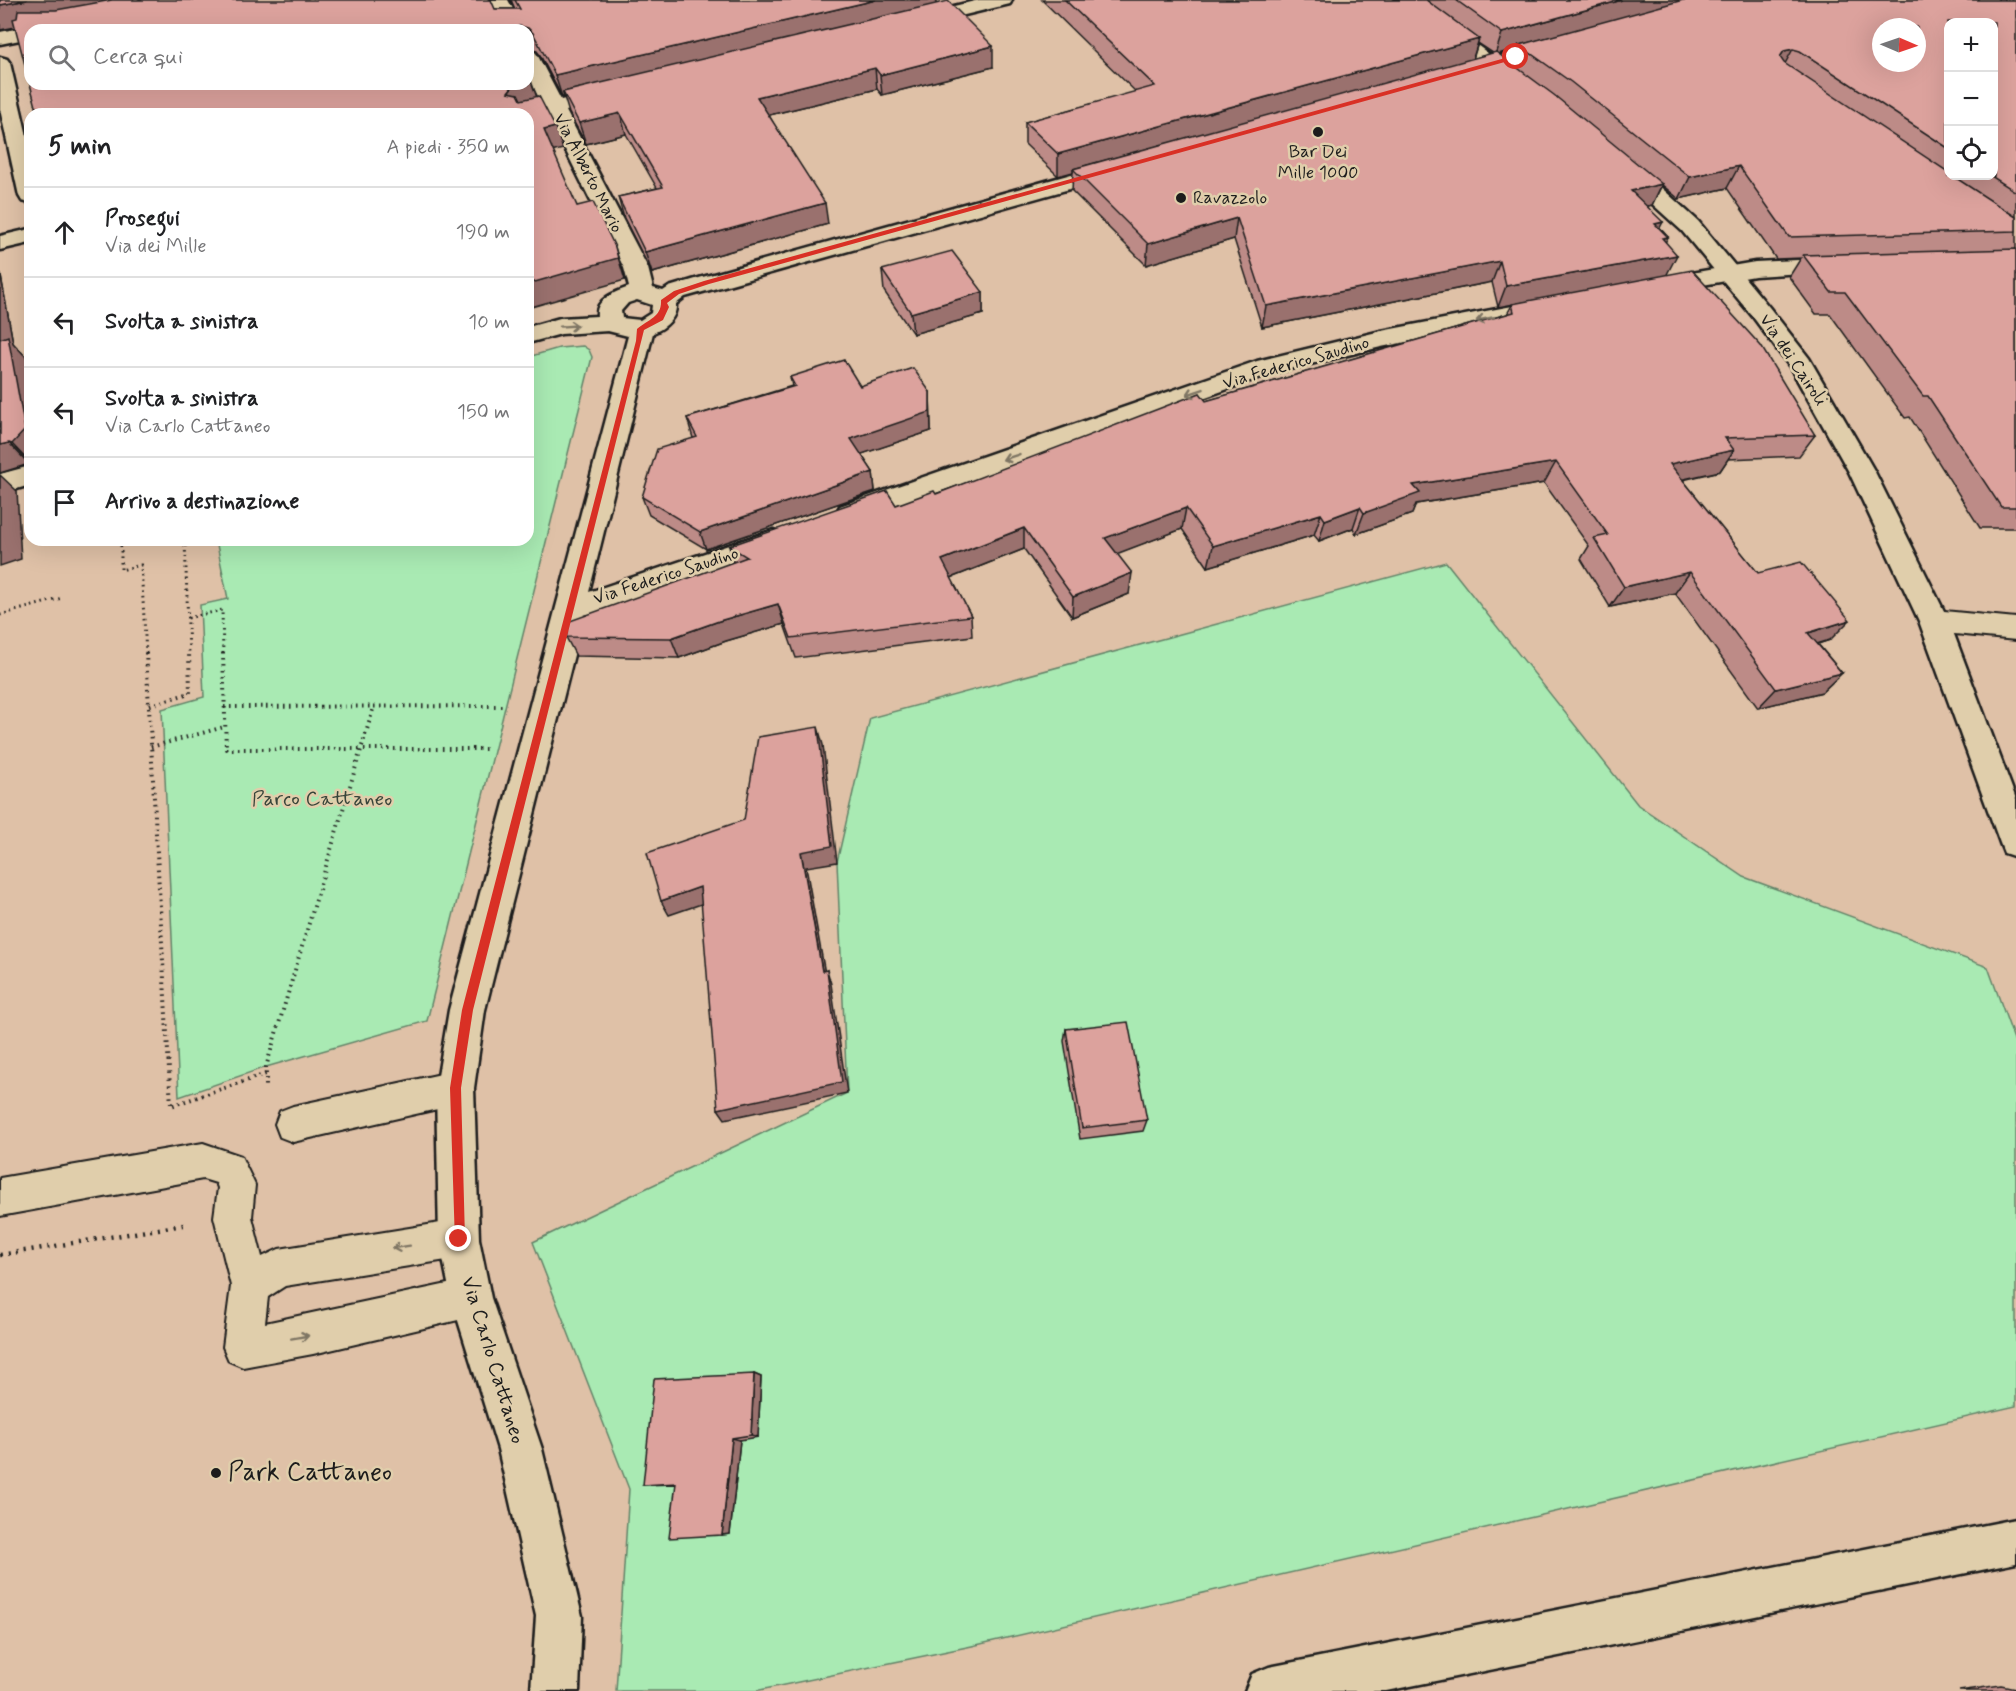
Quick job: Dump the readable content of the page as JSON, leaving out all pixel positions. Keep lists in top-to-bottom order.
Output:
{
  "streets": {
    "street": [
      "Via Alberto Mario",
      "Via dei Cairoli",
      "Via Federico Saudino",
      "Via Carlo Cattaneo"
    ]
  },
  "crossings": [
    ["Via Alberto Mario", "Via Carlo Cattaneo"],
    ["Via Federico Saudino", "Via Carlo Cattaneo"]
  ],
  "parks": ["Parco Cattaneo"],
  "places": ["Bar Dei Mille 1000", "Ravazzolo", "Park Cattaneo"],
  "north": "right",
  "page": {
    "map_buttons": ["+", "−"],
    "search": "Cerca qui",
    "heading": ["5 min", "A piedi · 350 m"],
    "list": [
      ["Prosegui", "Via dei Mille", "190 m"],
      ["Svolta a sinistra", "10 m"],
      ["Svolta a sinistra", "Via Carlo Cattaneo", "150 m"],
      "Arrivo a destinazione"
    ]
  }
}
